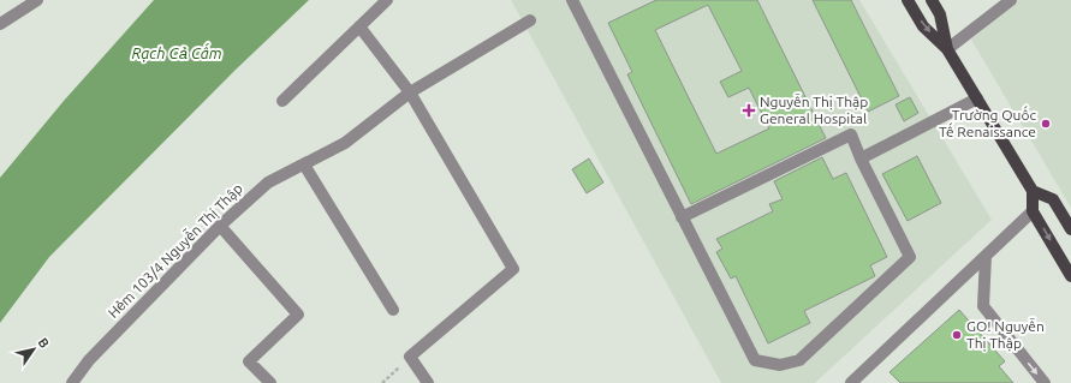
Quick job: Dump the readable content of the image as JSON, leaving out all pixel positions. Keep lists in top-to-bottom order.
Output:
{
  "streets": {
    "street": ["Hẻm 103/4 Nguyễn Thị Thập"]
  },
  "water": ["Rạch Cả Cấm"],
  "places": {
    "health": ["Nguyễn Thị Thập General Hospital"],
    "other": ["Trường Quốc Tế Renaissance", "GO! Nguyễn Thị Thập"]
  },
  "north": "top right"
}
